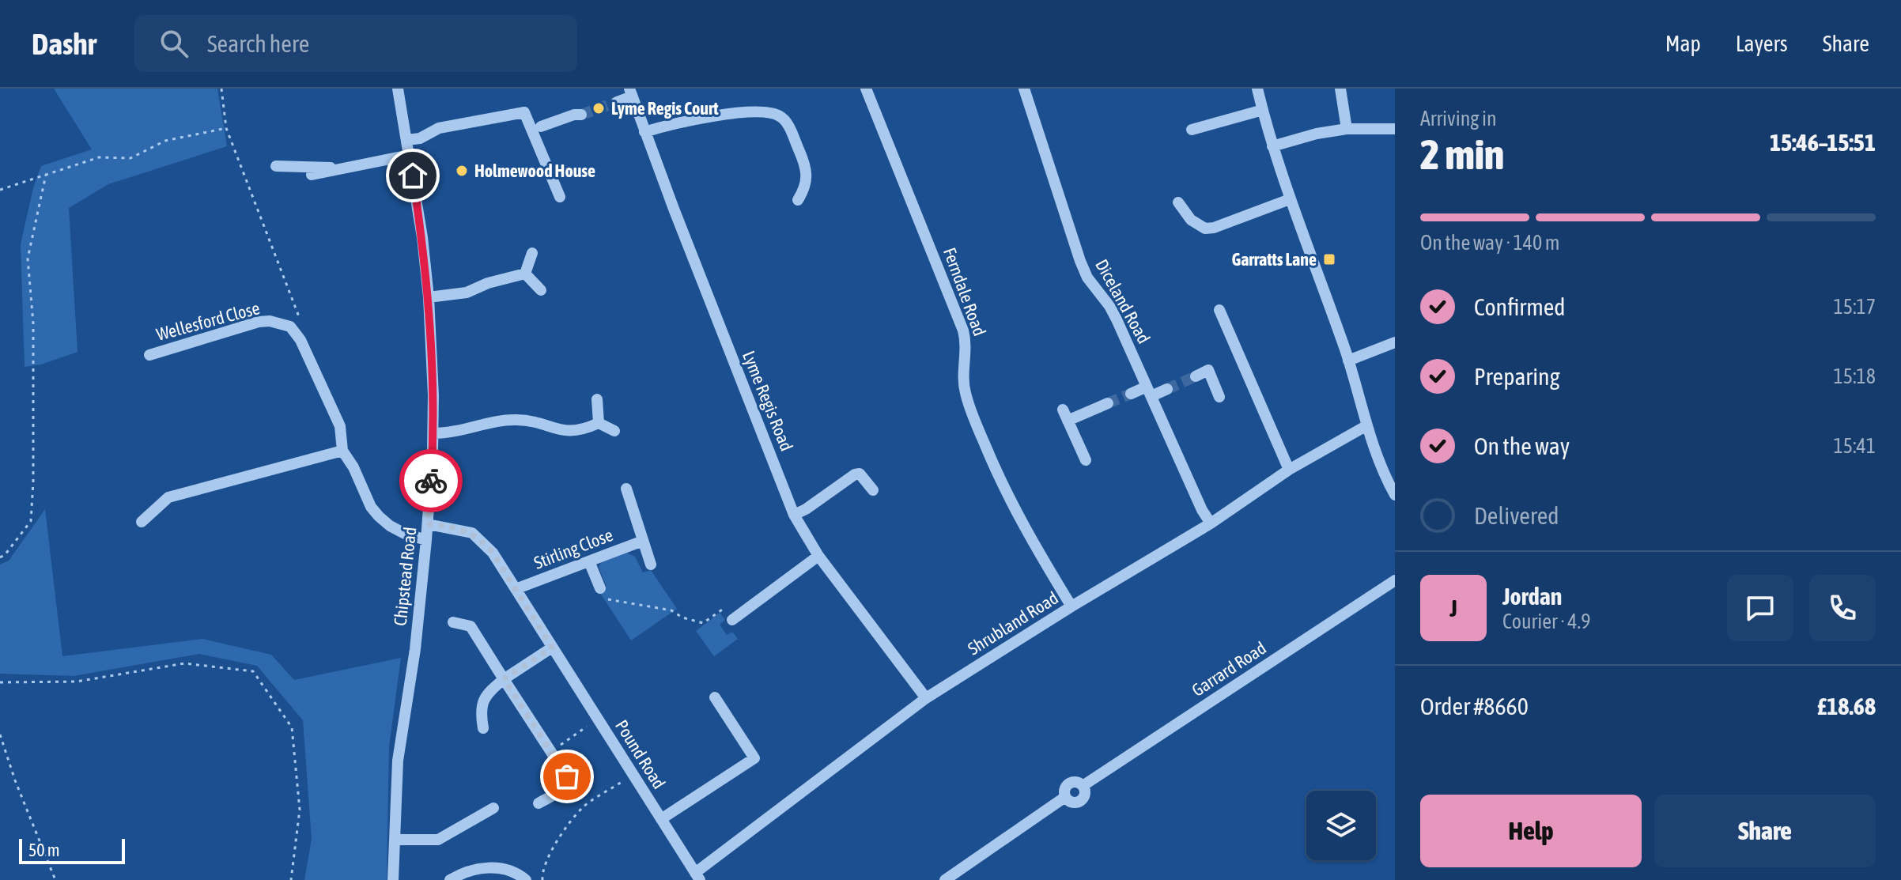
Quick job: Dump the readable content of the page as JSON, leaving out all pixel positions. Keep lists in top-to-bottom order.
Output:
{
  "streets": {
    "street": [
      "Ferndale Road",
      "Diceland Road",
      "Wellesford Close",
      "Lyme Regis Road",
      "Stirling Close",
      "Chipstead Road",
      "Shrubland Road",
      "Garrard Road",
      "Pound Road"
    ]
  },
  "crossings": [
    ["Ferndale Road", "Shrubland Road"],
    ["Diceland Road", "Shrubland Road"],
    ["Lyme Regis Road", "Shrubland Road"],
    ["Stirling Close", "Pound Road"],
    ["Chipstead Road", "Pound Road"],
    ["Shrubland Road", "Pound Road"]
  ],
  "places": {
    "other": ["Lyme Regis Court", "Holmewood House"],
    "transit": ["Garratts Lane"]
  },
  "scale_bar": "50 m",
  "page": {
    "header": "Dashr",
    "search": "Search here",
    "nav": ["Map", "Layers", "Share"],
    "heading": ["2 min", "Arriving in", "15:46–15:51"],
    "panel": [
      "Jordan",
      "Courier · 4.9",
      "Order #8660",
      "£18.68"
    ],
    "bar": "On the way · 140 m",
    "list": [
      ["Confirmed", "15:17"],
      ["Preparing", "15:18"],
      ["On the way", "15:41"],
      "Delivered"
    ],
    "round": "J",
    "buttons": ["Help", "Share"],
    "scale": "50 m"
  }
}
